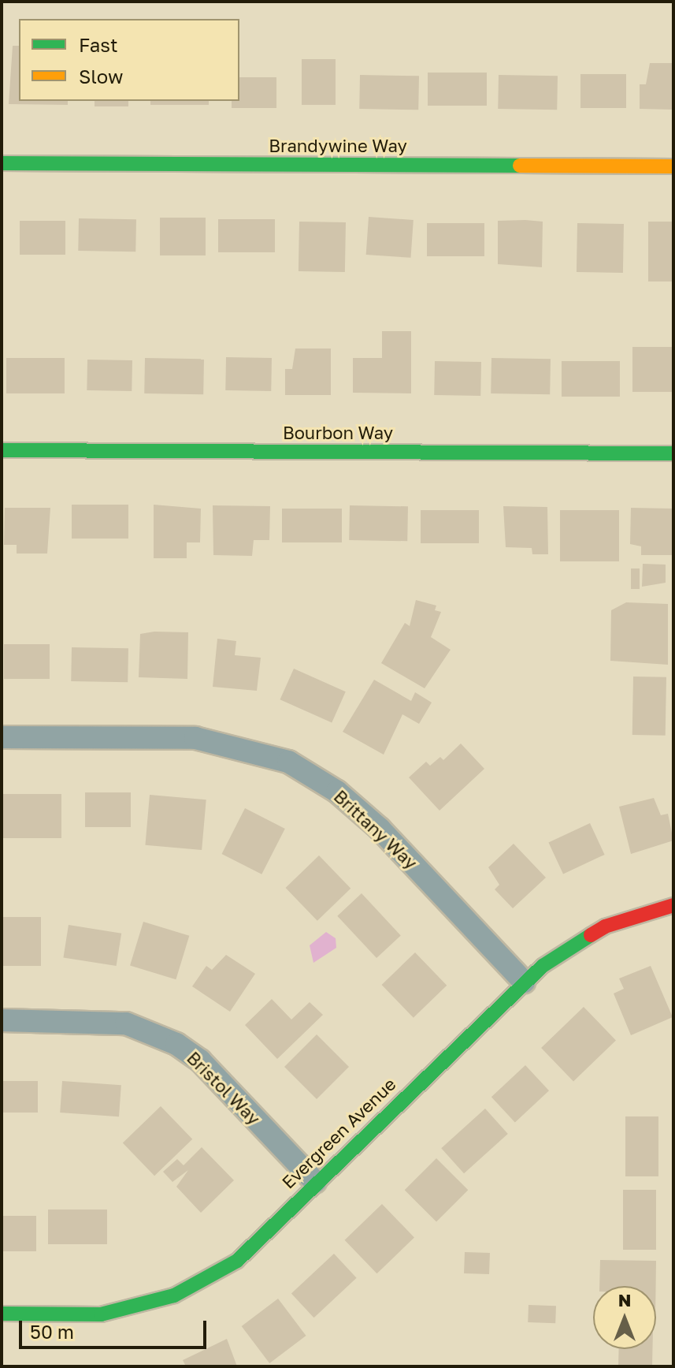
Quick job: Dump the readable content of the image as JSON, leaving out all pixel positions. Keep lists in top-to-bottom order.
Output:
{
  "streets": {
    "street": [
      "Brandywine Way",
      "Bourbon Way",
      "Brittany Way",
      "Bristol Way",
      "Evergreen Avenue"
    ]
  },
  "crossings": [
    ["Brittany Way", "Evergreen Avenue"],
    ["Bristol Way", "Evergreen Avenue"]
  ],
  "legend": ["Fast", "Slow"],
  "scale_bar": "50 m",
  "north": "top"
}
